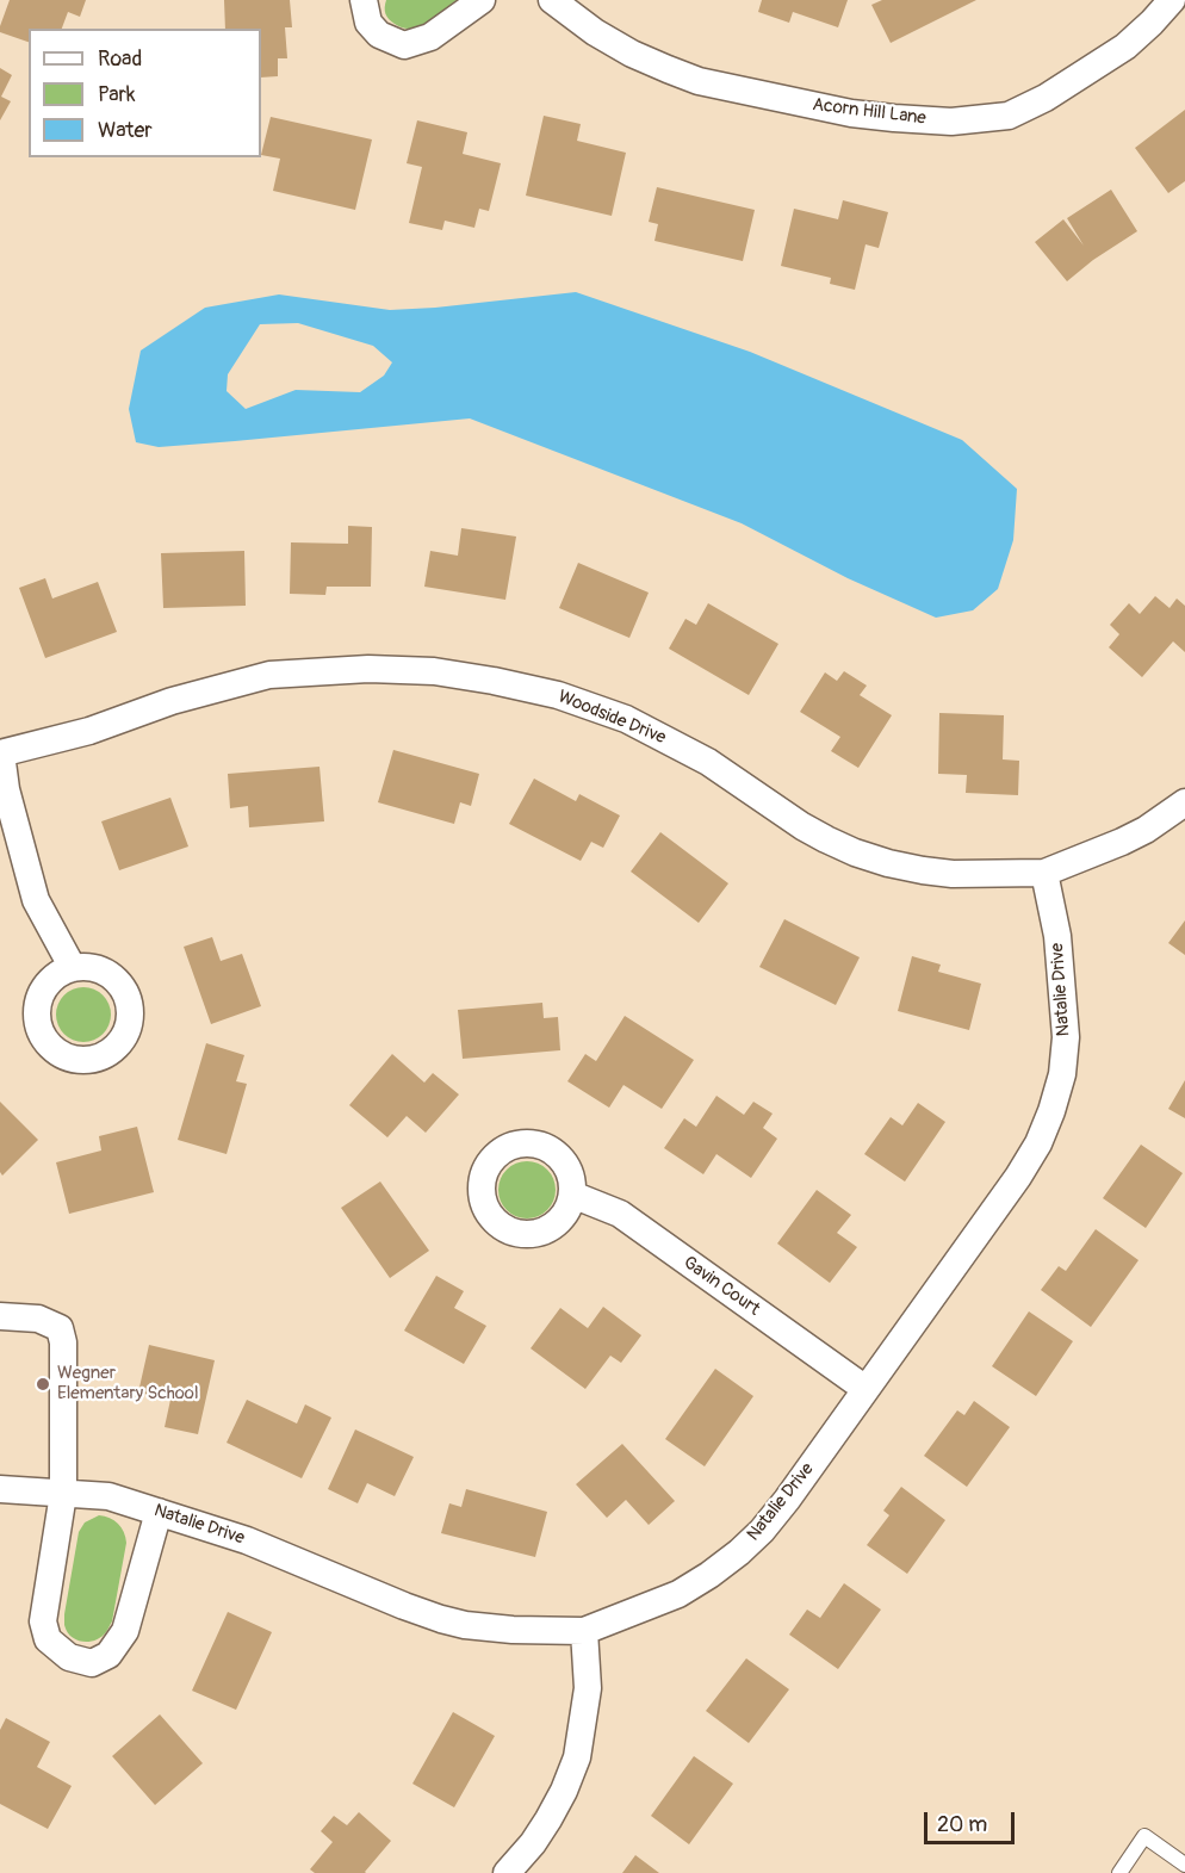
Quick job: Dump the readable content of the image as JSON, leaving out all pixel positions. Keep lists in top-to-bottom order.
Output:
{
  "streets": {
    "street": [
      "Acorn Hill Lane",
      "Woodside Drive",
      "Natalie Drive",
      "Gavin Court"
    ]
  },
  "crossings": [
    ["Woodside Drive", "Natalie Drive"],
    ["Natalie Drive", "Gavin Court"]
  ],
  "places": ["Wegner Elementary School"],
  "legend": ["Road", "Park", "Water"],
  "scale_bar": "20 m"
}
